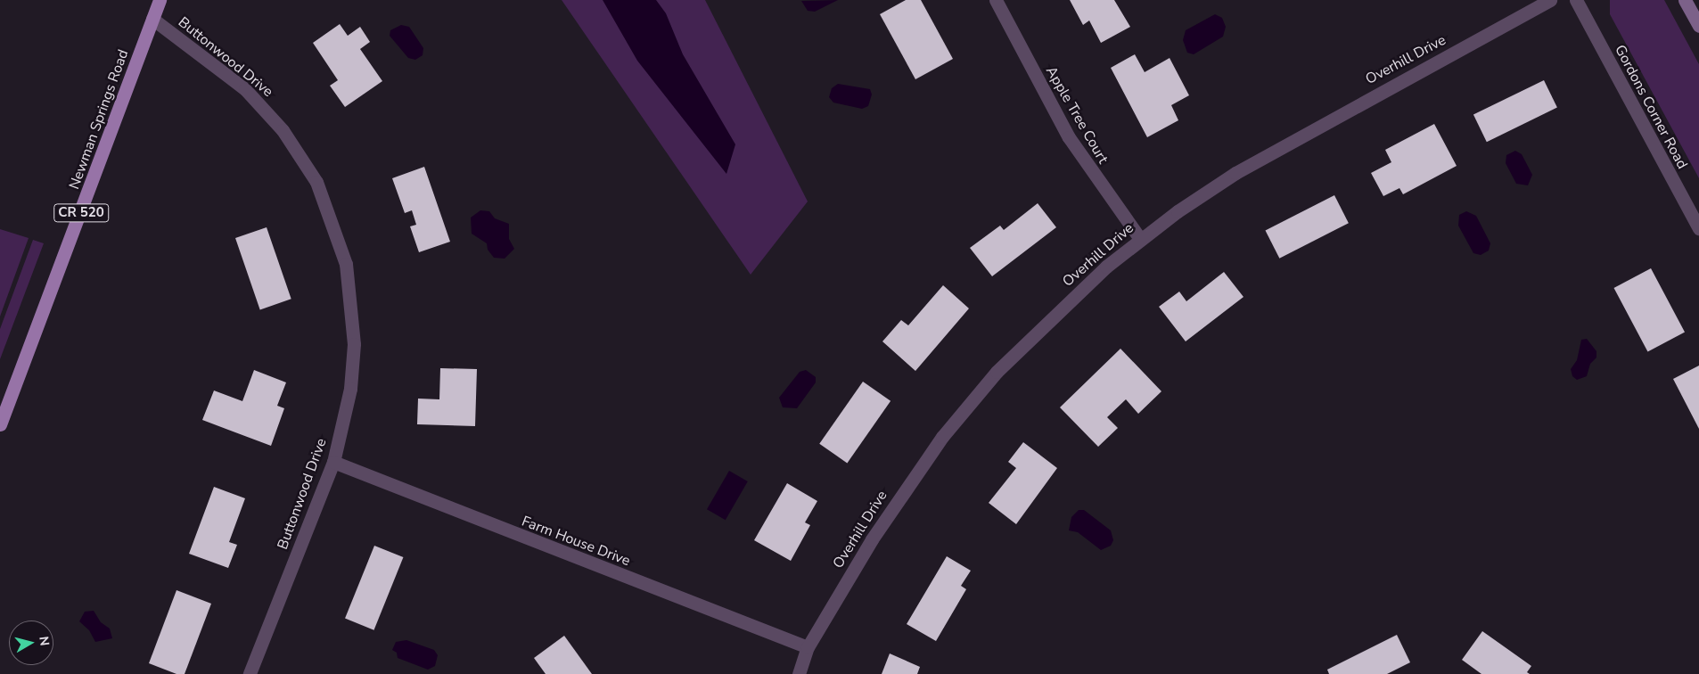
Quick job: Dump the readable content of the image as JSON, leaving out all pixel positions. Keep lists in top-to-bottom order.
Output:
{
  "streets": {
    "main road": ["Newman Springs Road", "CR 520"],
    "street": [
      "Buttonwood Drive",
      "Overhill Drive",
      "Gordons Corner Road",
      "Apple Tree Court",
      "Farm House Drive"
    ]
  },
  "crossings": [
    ["Buttonwood Drive", "Newman Springs Road"],
    ["Buttonwood Drive", "Farm House Drive"],
    ["Overhill Drive", "Apple Tree Court"],
    ["Overhill Drive", "Farm House Drive"]
  ],
  "north": "right"
}
